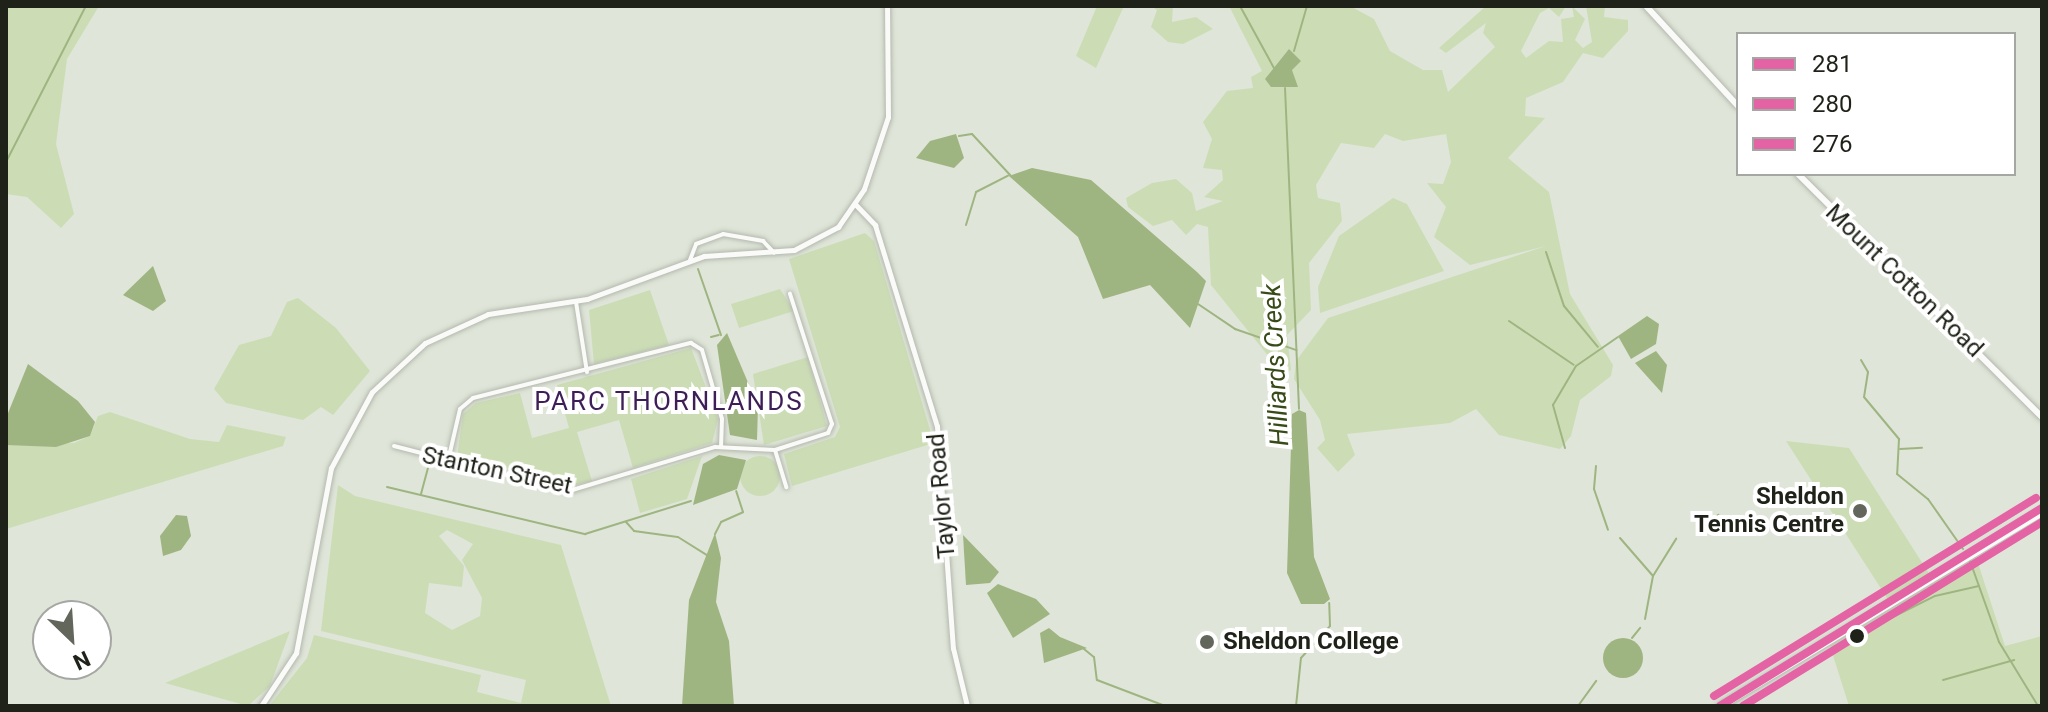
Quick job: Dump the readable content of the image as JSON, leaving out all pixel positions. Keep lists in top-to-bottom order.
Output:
{
  "streets": {
    "main road": ["Mount Cotton Road", "Taylor Road"],
    "street": ["Stanton Street"]
  },
  "districts": ["PARC THORNLANDS"],
  "water": ["Hilliards Creek"],
  "places": ["Sheldon Tennis Centre", "Sheldon College"],
  "lines": ["transit line 276", "transit line 281", "transit line 280"],
  "legend": ["281", "280", "276"],
  "north": "bottom right"
}
